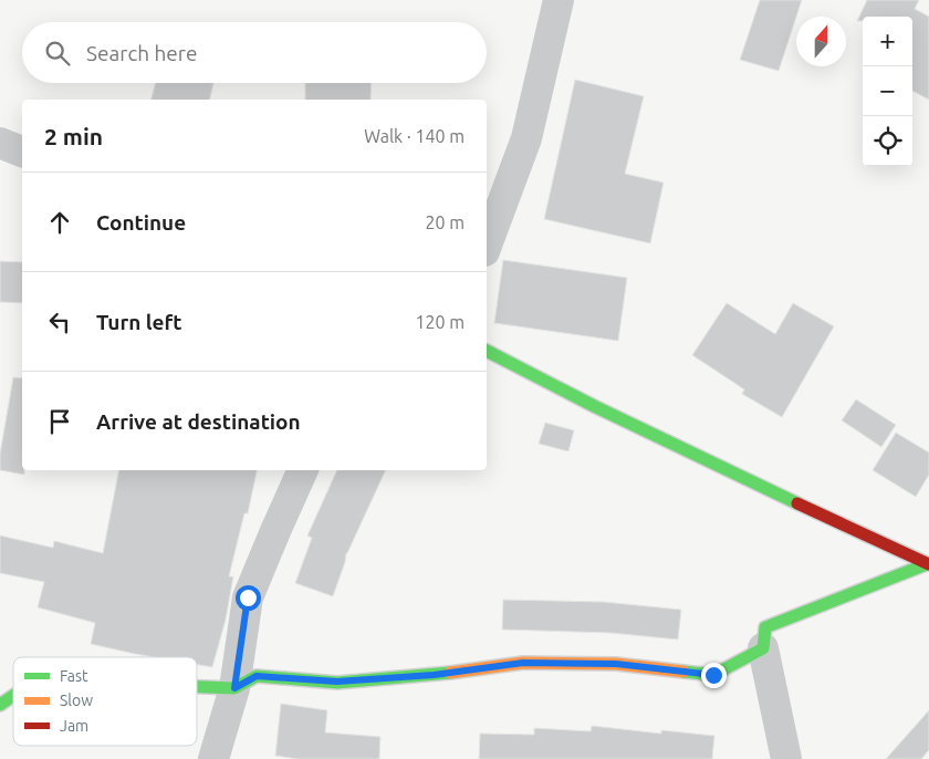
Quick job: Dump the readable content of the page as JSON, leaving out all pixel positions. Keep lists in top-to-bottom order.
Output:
{
  "legend": ["Fast", "Slow", "Jam"],
  "north": "top",
  "page": {
    "map_buttons": ["+", "−"],
    "search": "Search here",
    "heading": ["2 min", "Walk · 140 m"],
    "list": [
      ["Continue", "20 m"],
      ["Turn left", "120 m"],
      "Arrive at destination"
    ]
  }
}
